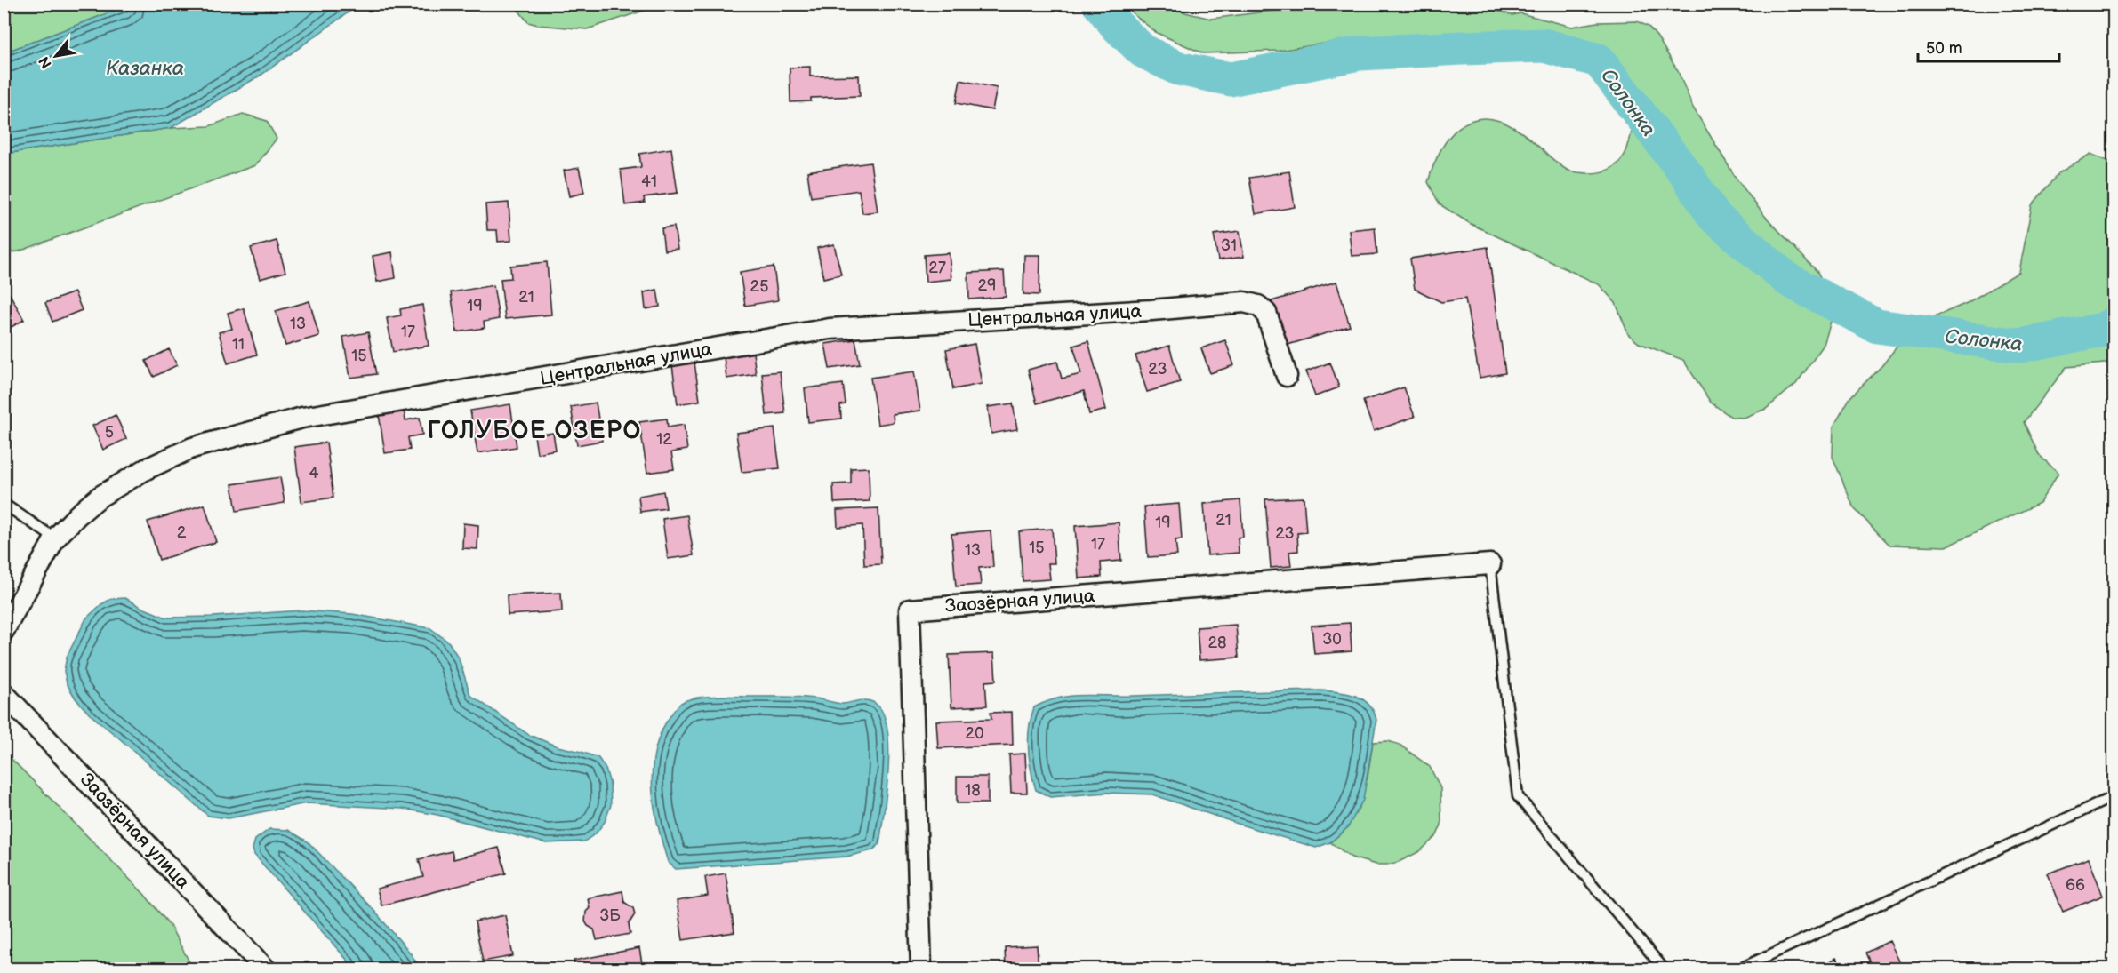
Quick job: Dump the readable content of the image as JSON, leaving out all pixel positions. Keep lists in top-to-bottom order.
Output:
{
  "streets": {
    "street": ["Центральная улица", "Заозёрная улица"]
  },
  "districts": ["ГОЛУБОЕ ОЗЕРО"],
  "water": ["Казанка", "Солонка"],
  "house_numbers": [
    "41",
    "31",
    "27",
    "29",
    "25",
    "21",
    "19",
    "13",
    "17",
    "11",
    "15",
    "23",
    "5",
    "12",
    "4",
    "21",
    "19",
    "2",
    "23",
    "17",
    "15",
    "13",
    "30",
    "28",
    "20",
    "18",
    "66",
    "3Б"
  ],
  "scale_bar": "50 m",
  "north": "bottom left"
}
